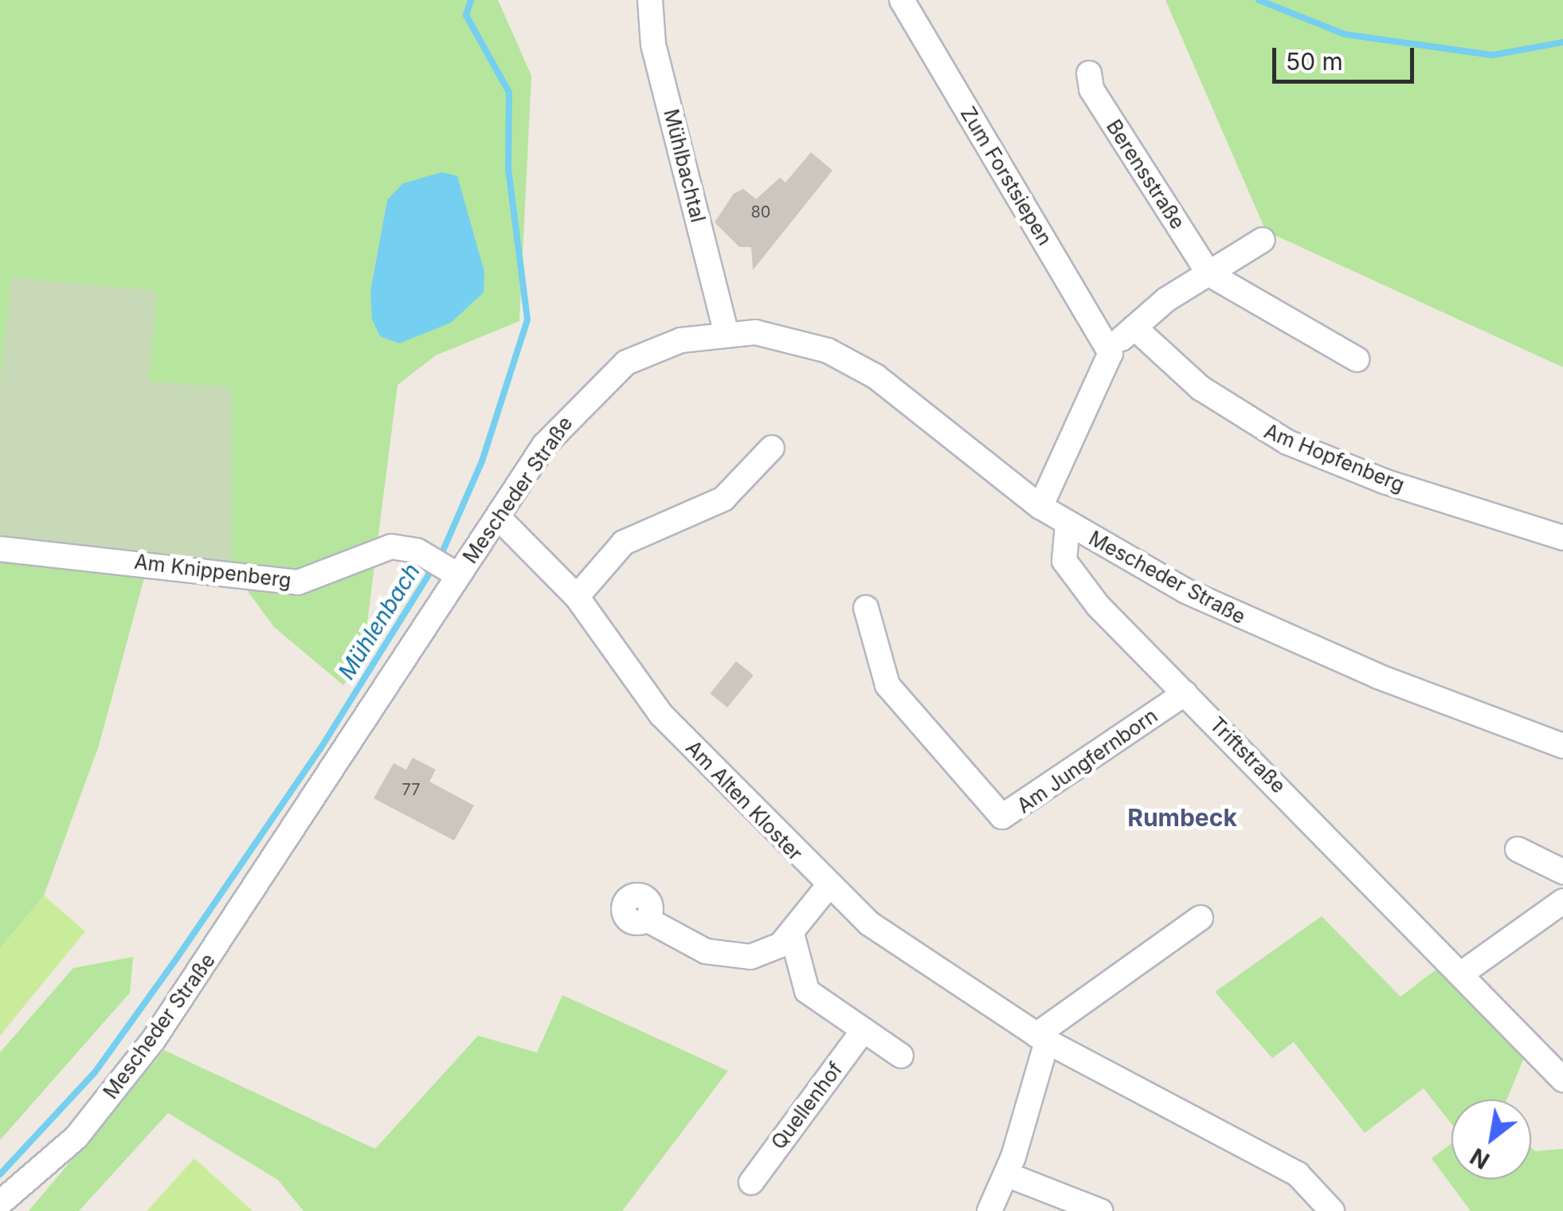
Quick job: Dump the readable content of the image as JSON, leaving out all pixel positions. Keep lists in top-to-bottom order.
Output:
{
  "streets": {
    "street": [
      "Mühlbachtal",
      "Berensstraße",
      "Zum Forstsiepen",
      "Am Hopfenberg",
      "Mescheder Straße",
      "Am Knippenberg",
      "Triftstraße",
      "Am Jungfernborn",
      "Am Alten Kloster",
      "Quellenhof"
    ]
  },
  "crossings": [
    ["Mühlbachtal", "Mescheder Straße"],
    ["Mescheder Straße", "Am Knippenberg"],
    ["Mescheder Straße", "Triftstraße"],
    ["Mescheder Straße", "Am Alten Kloster"],
    ["Triftstraße", "Am Jungfernborn"]
  ],
  "districts": ["Rumbeck"],
  "water": ["Mühlenbach"],
  "house_numbers": ["80", "77"],
  "scale_bar": "50 m",
  "north": "bottom left"
}
